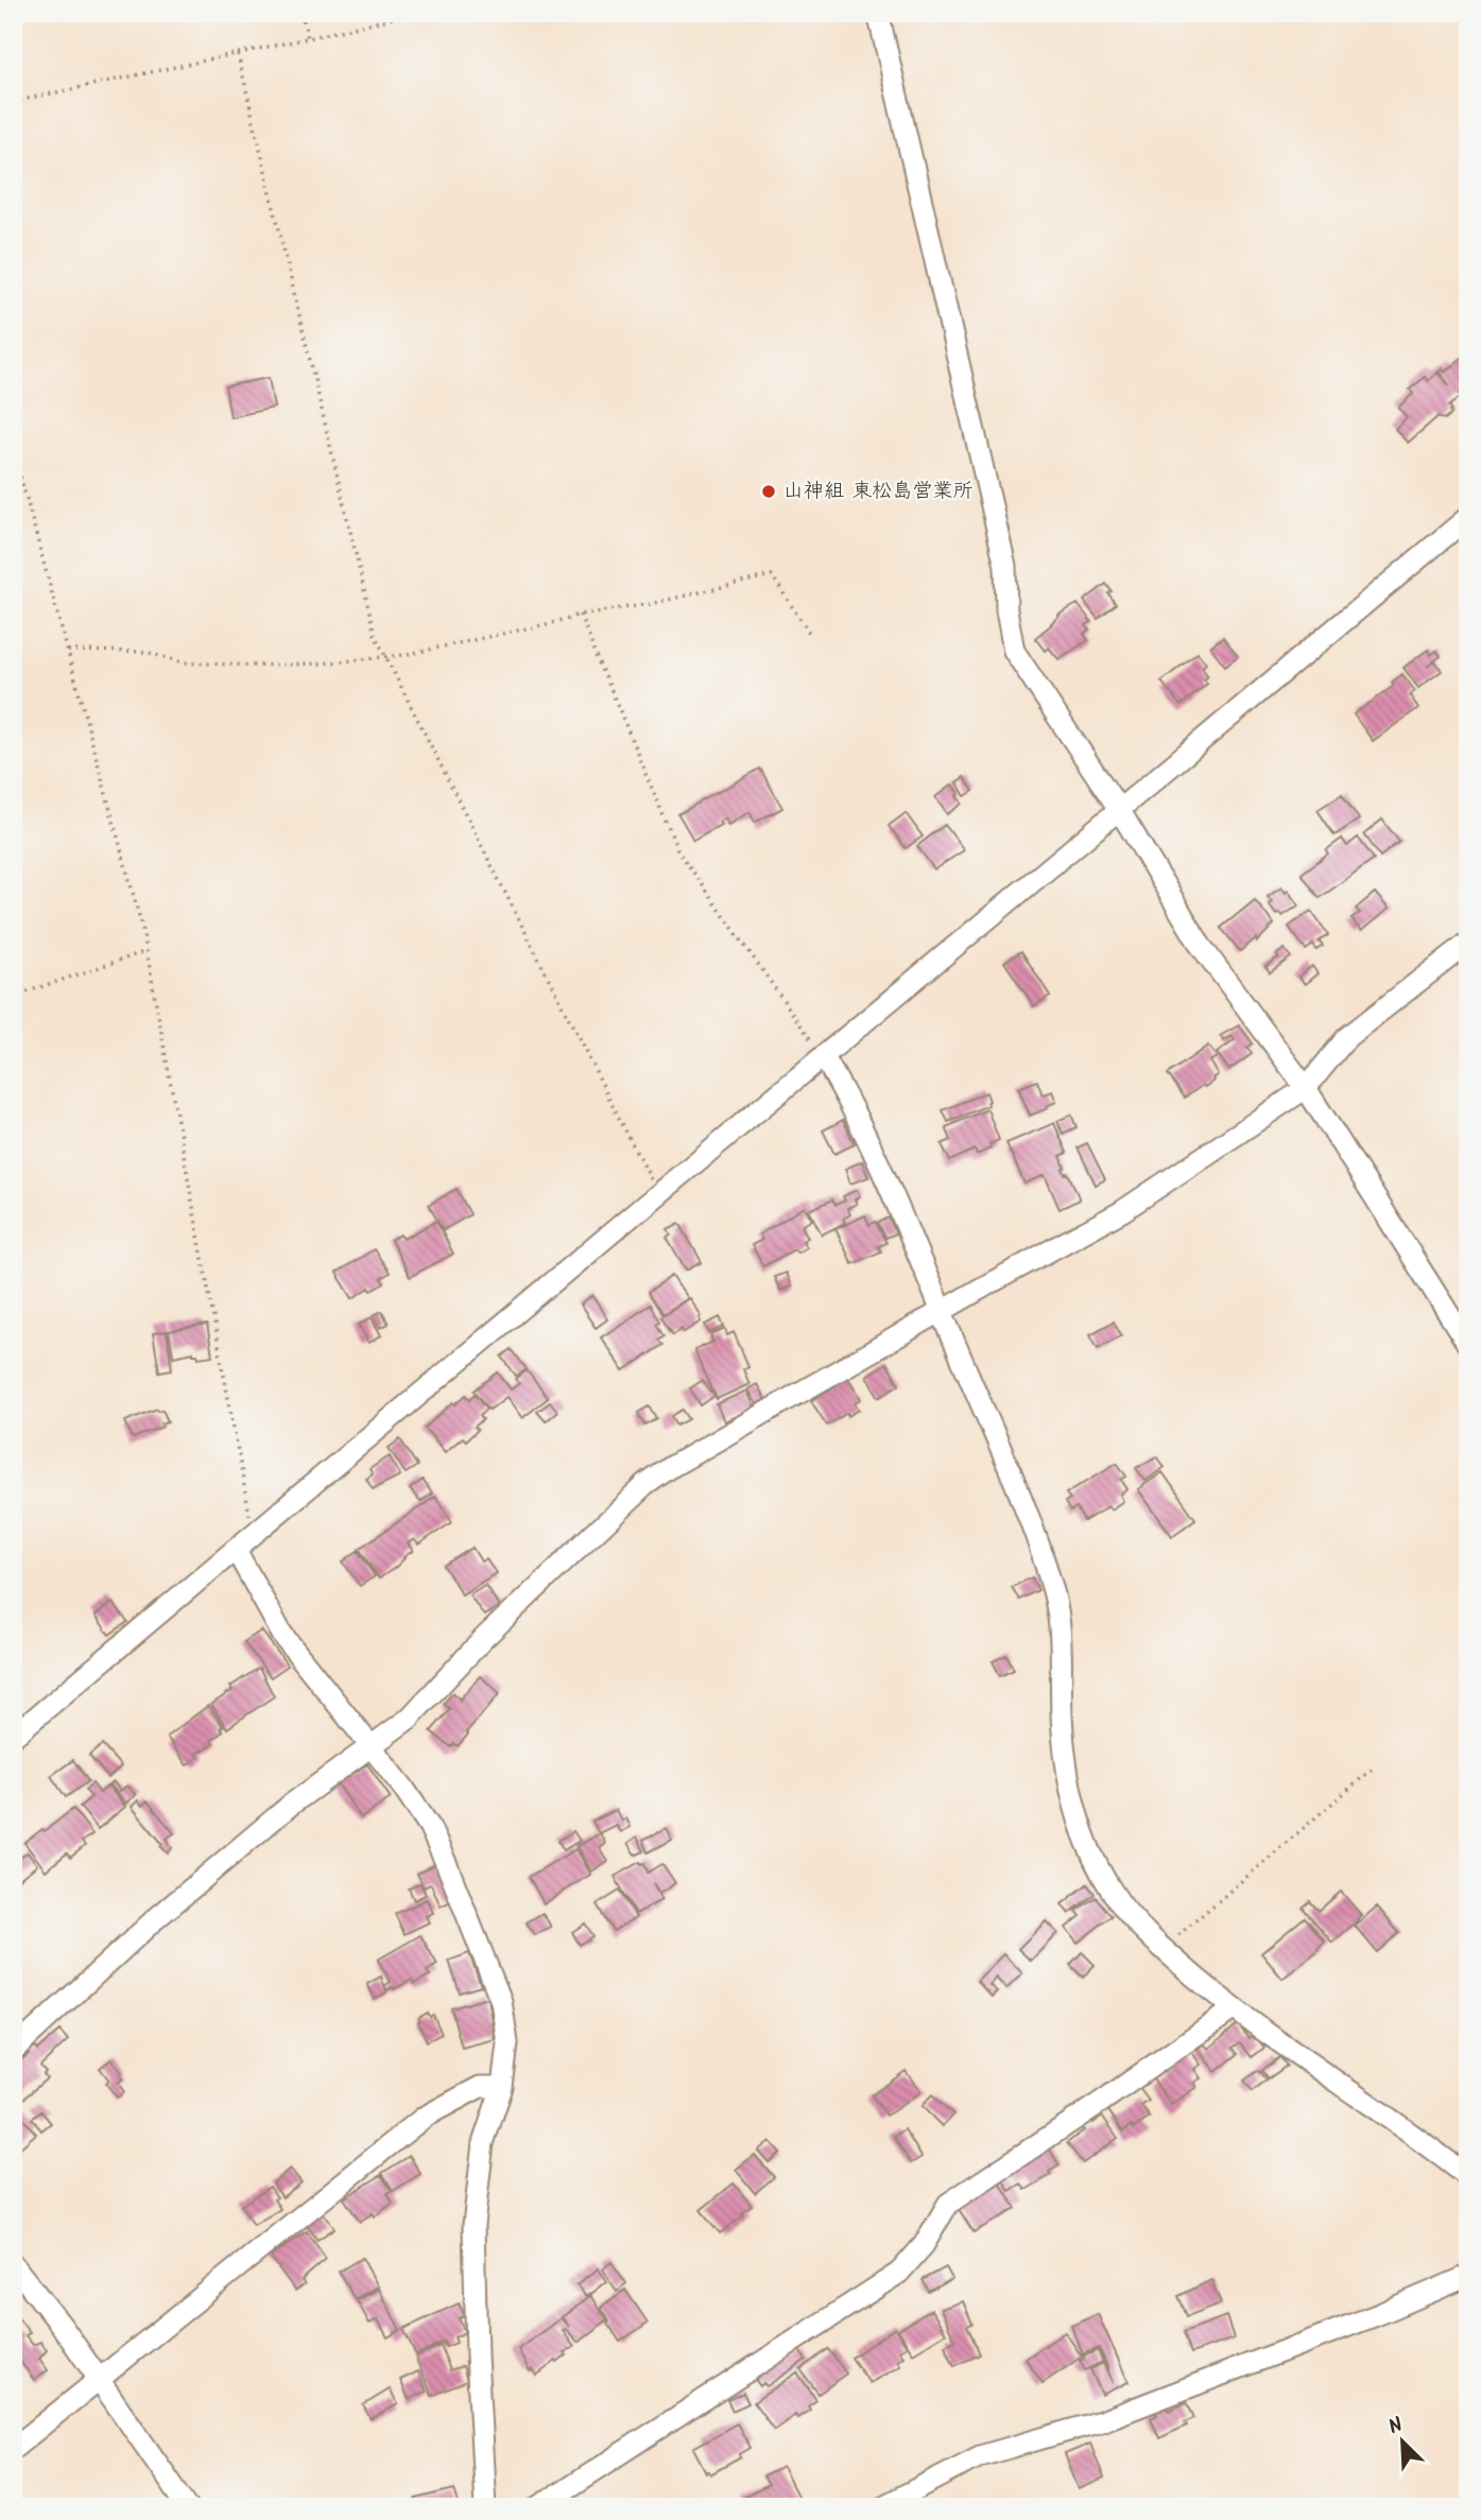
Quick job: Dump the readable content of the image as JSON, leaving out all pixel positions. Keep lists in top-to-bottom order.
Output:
{
  "places": ["山神組 東松島営業所"],
  "north": "top left"
}
